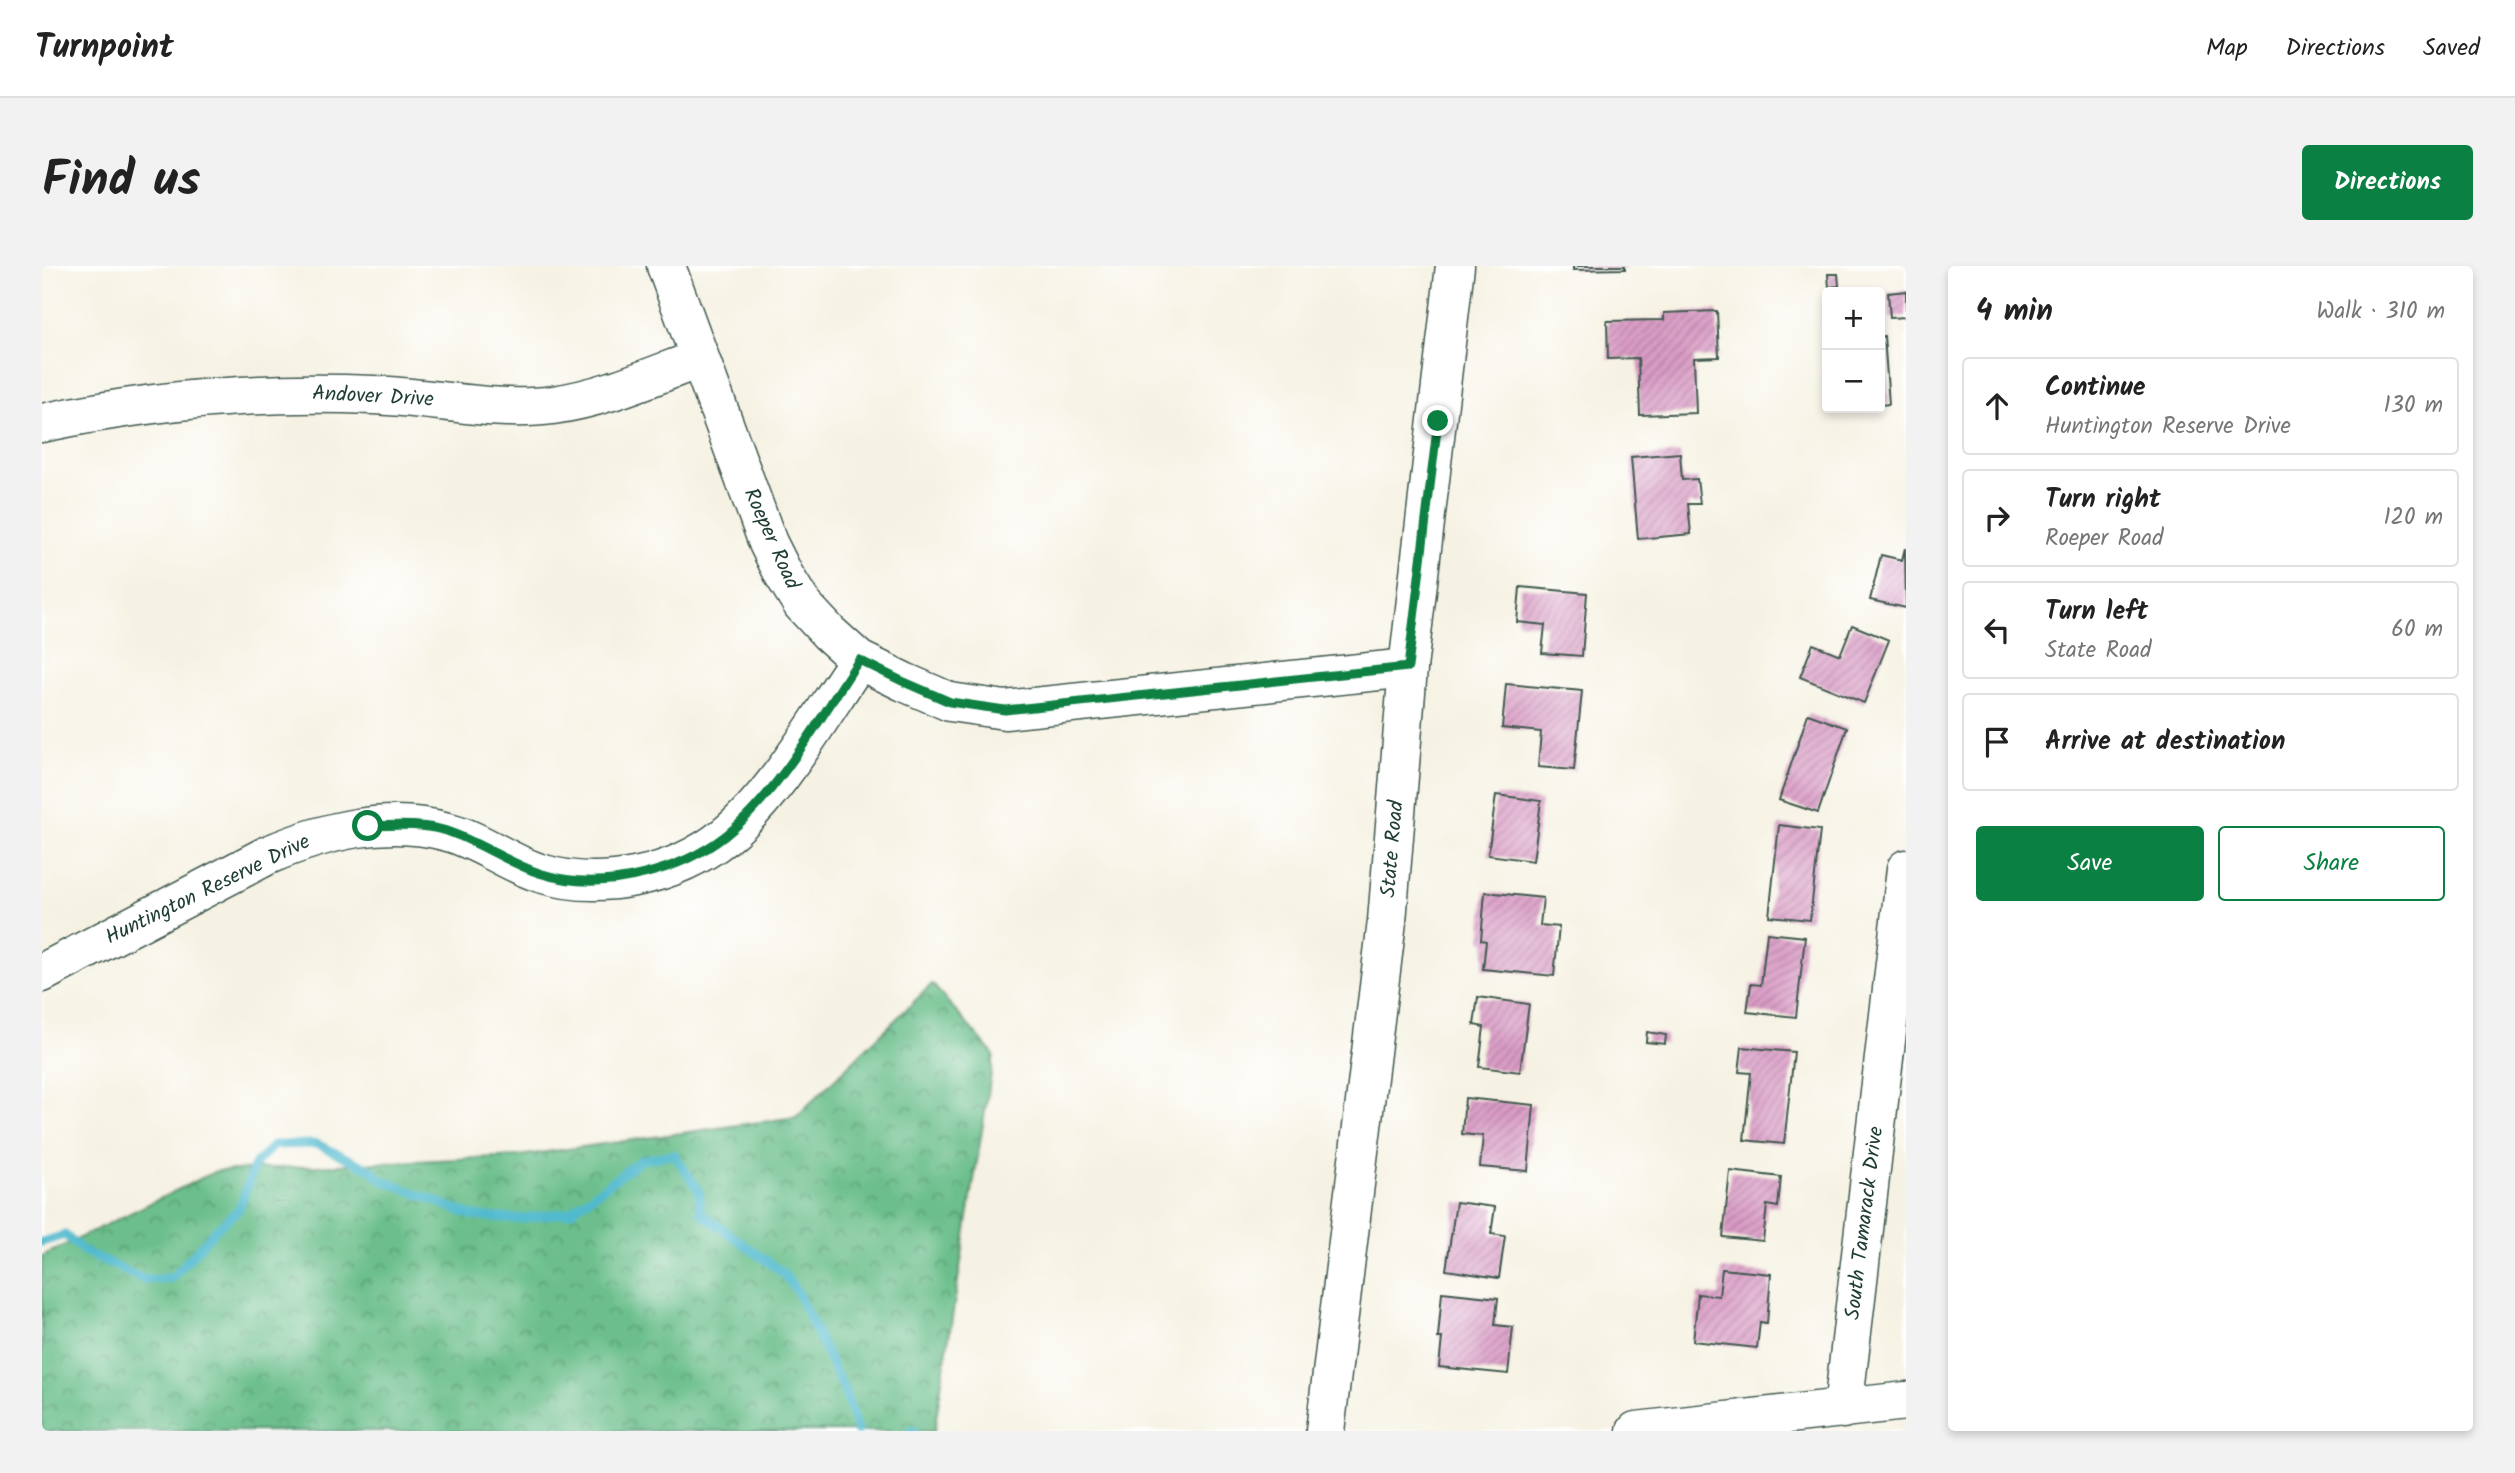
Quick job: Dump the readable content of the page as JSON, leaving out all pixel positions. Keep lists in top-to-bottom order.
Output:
{
  "streets": {
    "street": [
      "Andover Drive",
      "Roeper Road",
      "State Road",
      "Huntington Reserve Drive",
      "South Tamarack Drive"
    ]
  },
  "crossings": [
    ["Andover Drive", "Roeper Road"],
    ["Roeper Road", "State Road"],
    ["Roeper Road", "Huntington Reserve Drive"]
  ],
  "page": {
    "header": "Turnpoint",
    "nav": ["Map", "Directions", "Saved"],
    "title": "Find us",
    "buttons": [
      "Directions",
      ["Save", "Share"]
    ],
    "heading": ["4 min", "Walk · 310 m"],
    "map_buttons": ["+", "−"],
    "list": [
      ["Continue", "Huntington Reserve Drive", "130 m"],
      ["Turn right", "Roeper Road", "120 m"],
      ["Turn left", "State Road", "60 m"],
      "Arrive at destination"
    ]
  }
}
